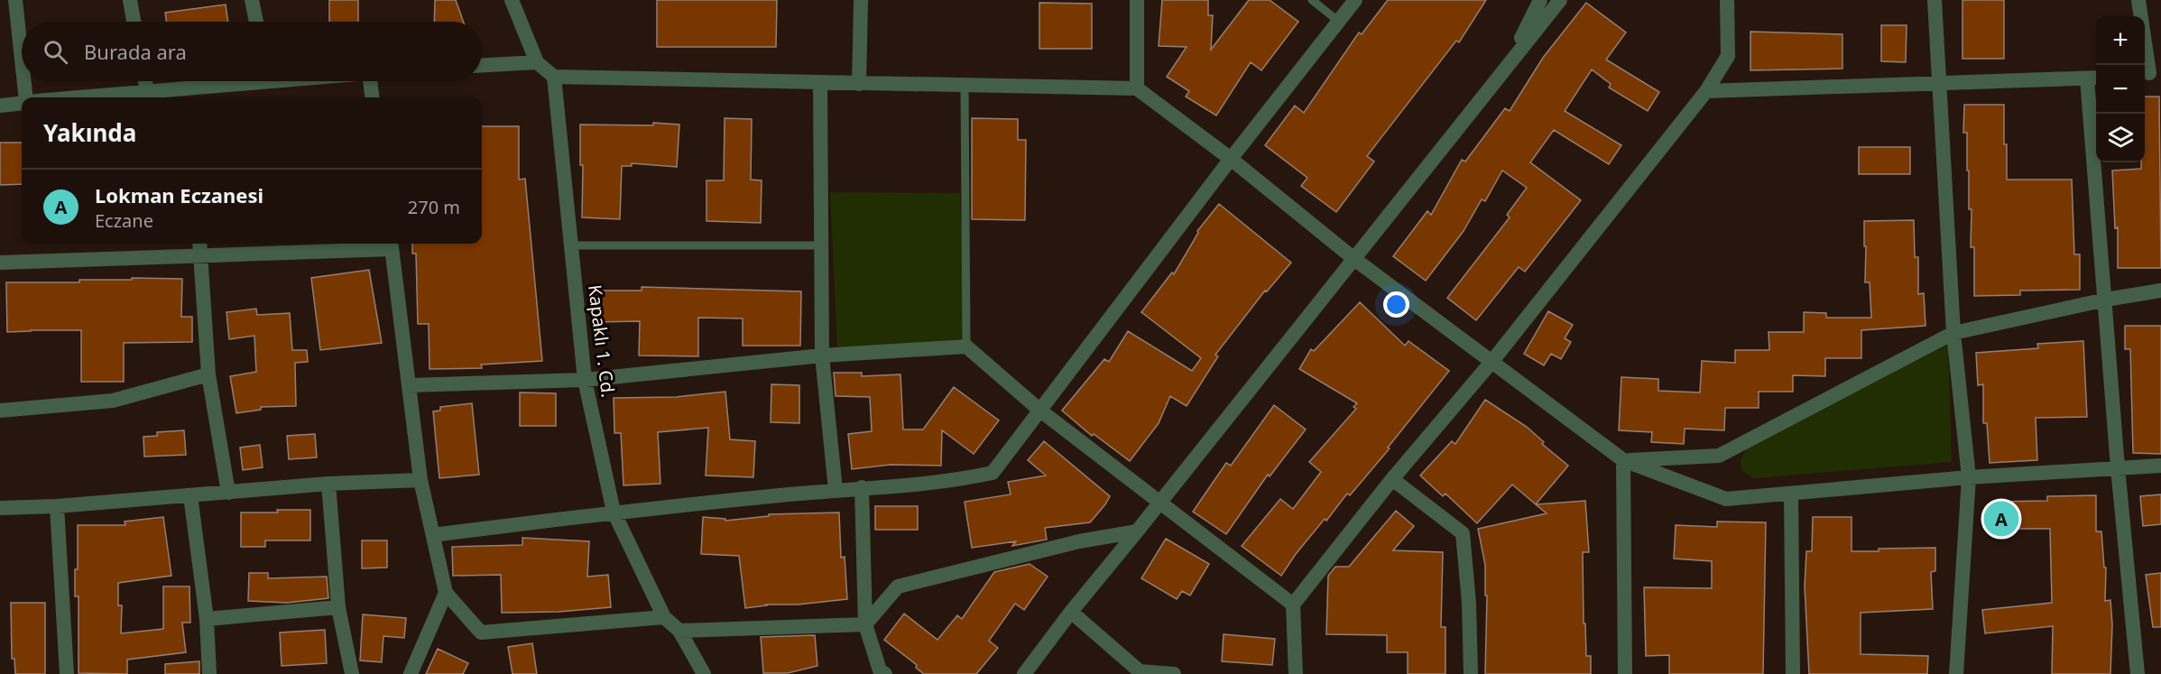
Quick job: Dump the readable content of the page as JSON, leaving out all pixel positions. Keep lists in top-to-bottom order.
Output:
{
  "streets": {
    "street": ["Kapaklı 1. Cd."]
  },
  "page": {
    "map_buttons": ["+", "−"],
    "search": "Burada ara",
    "heading": "Yakında",
    "list": [
      {
        "mark": "A",
        "name": "Lokman Eczanesi",
        "note": "Eczane",
        "value": "270 m"
      }
    ],
    "pins": "A"
  }
}
